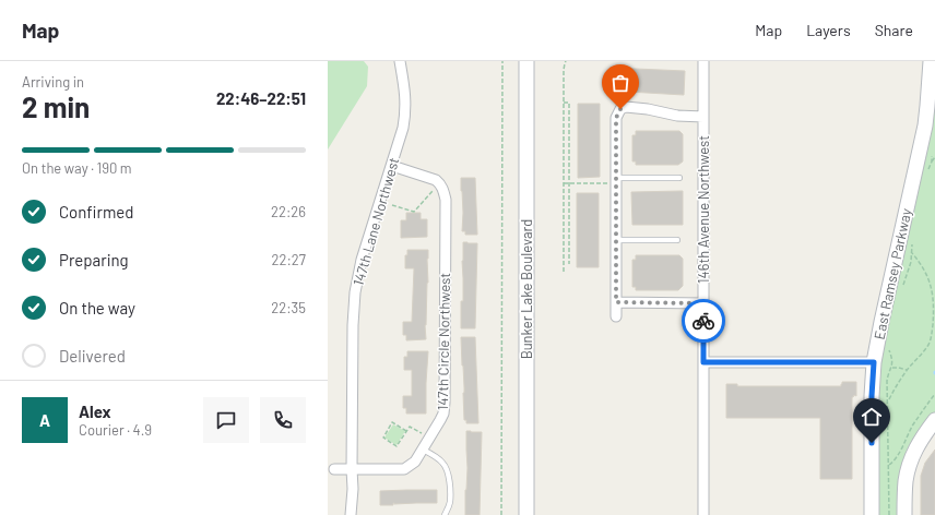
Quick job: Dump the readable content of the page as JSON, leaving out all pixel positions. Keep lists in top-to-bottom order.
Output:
{
  "streets": {
    "street": [
      "146th Avenue Northwest",
      "147th Lane Northwest",
      "East Ramsey Parkway",
      "Bunker Lake Boulevard",
      "147th Circle Northwest"
    ]
  },
  "crossings": [
    ["147th Lane Northwest", "147th Circle Northwest"]
  ],
  "page": {
    "header": "Map",
    "nav": ["Map", "Layers", "Share"],
    "heading": ["2 min", "Arriving in", "22:46–22:51"],
    "panel": ["Alex", "Courier · 4.9"],
    "bar": "On the way · 190 m",
    "list": [
      ["Confirmed", "22:26"],
      ["Preparing", "22:27"],
      ["On the way", "22:35"],
      "Delivered"
    ],
    "round": "A"
  }
}
